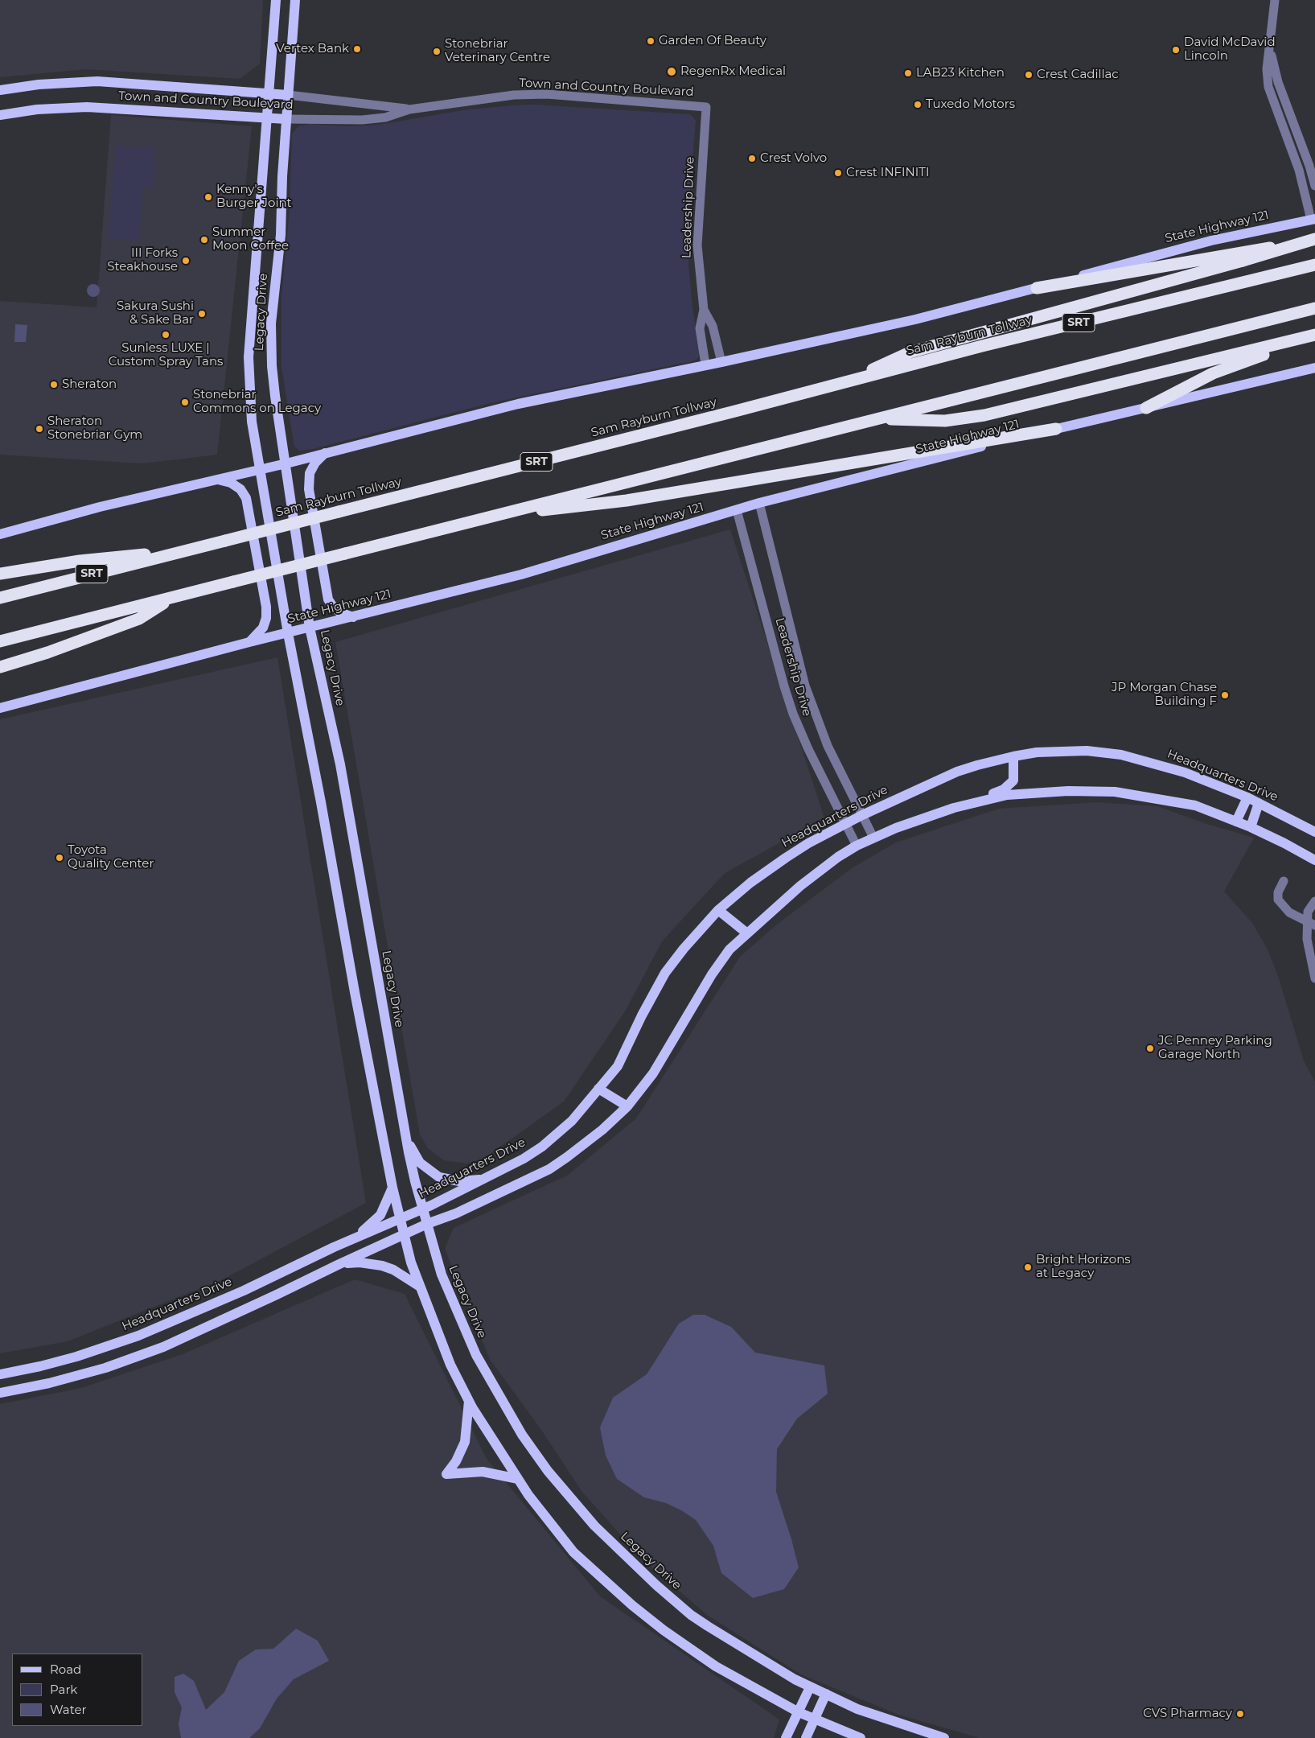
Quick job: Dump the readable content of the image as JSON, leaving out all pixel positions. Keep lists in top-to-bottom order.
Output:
{
  "streets": {
    "highway": ["SRT", "Sam Rayburn Tollway"],
    "main road": [
      "Town and Country Boulevard",
      "State Highway 121",
      "Legacy Drive",
      "Headquarters Drive"
    ],
    "street": ["Leadership Drive"]
  },
  "crossings": [
    ["Town and Country Boulevard", "Leadership Drive"],
    ["Town and Country Boulevard", "Legacy Drive"],
    ["Leadership Drive", "State Highway 121"],
    ["Leadership Drive", "Headquarters Drive"],
    ["State Highway 121", "Legacy Drive"],
    ["Legacy Drive", "Headquarters Drive"]
  ],
  "places": [
    "Garden Of Beauty",
    "Vertex Bank",
    "David McDavid Lincoln",
    "Stonebriar Veterinary Centre",
    "RegenRx Medical",
    "LAB23 Kitchen",
    "Crest Cadillac",
    "Tuxedo Motors",
    "Crest Volvo",
    "Crest INFINITI",
    "Kenny's Burger Joint",
    "Summer Moon Coffee",
    "III Forks Steakhouse",
    "Sakura Sushi & Sake Bar",
    "Sunless LUXE | Custom Spray Tans",
    "Sheraton",
    "Stonebriar Commons on Legacy",
    "Sheraton Stonebriar Gym",
    "JP Morgan Chase Building F",
    "Toyota Quality Center",
    "JC Penney Parking Garage North",
    "Bright Horizons at Legacy",
    "CVS Pharmacy"
  ],
  "legend": ["Road", "Park", "Water"]
}
